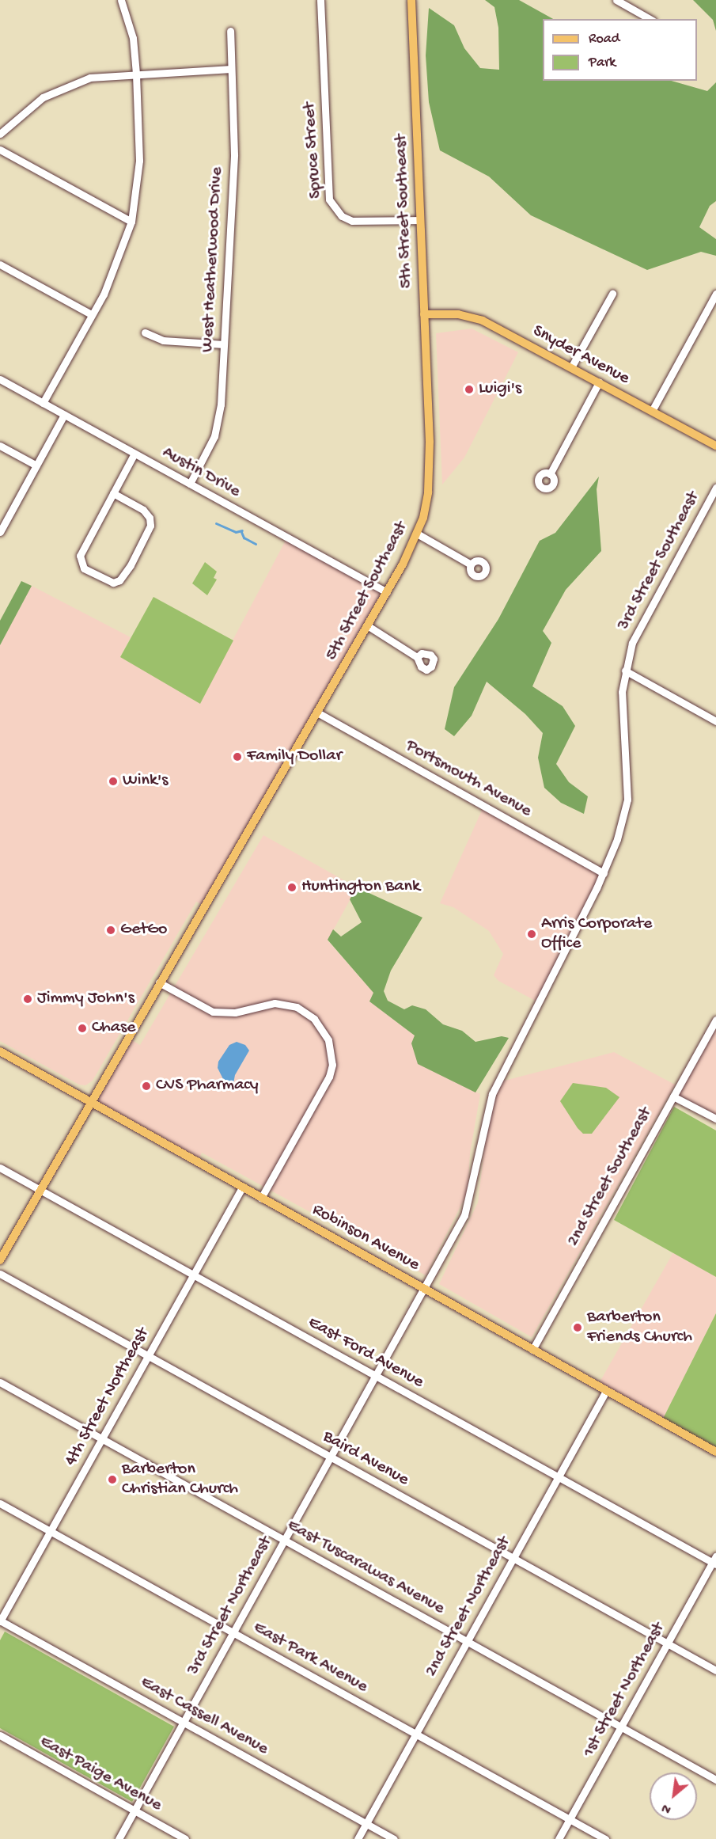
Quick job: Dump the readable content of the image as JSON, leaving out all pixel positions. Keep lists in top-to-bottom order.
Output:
{
  "streets": {
    "main road": ["5th Street Southeast", "Snyder Avenue", "Robinson Avenue"],
    "street": [
      "Spruce Street",
      "West Heatherwood Drive",
      "Austin Drive",
      "3rd Street Southeast",
      "Portsmouth Avenue",
      "2nd Street Southeast",
      "East Ford Avenue",
      "4th Street Northeast",
      "Baird Avenue",
      "East Tuscarawas Avenue",
      "3rd Street Northeast",
      "2nd Street Northeast",
      "East Park Avenue",
      "1st Street Northeast",
      "East Cassell Avenue",
      "East Paige Avenue"
    ]
  },
  "crossings": [
    ["Spruce Street", "5th Street Southeast"],
    ["5th Street Southeast", "Snyder Avenue"],
    ["5th Street Southeast", "Austin Drive"],
    ["5th Street Southeast", "Portsmouth Avenue"],
    ["5th Street Southeast", "Robinson Avenue"],
    ["5th Street Southeast", "East Ford Avenue"],
    ["West Heatherwood Drive", "Austin Drive"],
    ["3rd Street Southeast", "Portsmouth Avenue"],
    ["3rd Street Southeast", "Robinson Avenue"],
    ["3rd Street Southeast", "3rd Street Northeast"],
    ["2nd Street Southeast", "Robinson Avenue"],
    ["Robinson Avenue", "4th Street Northeast"],
    ["Robinson Avenue", "3rd Street Northeast"],
    ["Robinson Avenue", "2nd Street Northeast"],
    ["East Ford Avenue", "4th Street Northeast"],
    ["East Ford Avenue", "3rd Street Northeast"],
    ["East Ford Avenue", "2nd Street Northeast"],
    ["East Ford Avenue", "1st Street Northeast"],
    ["4th Street Northeast", "Baird Avenue"],
    ["4th Street Northeast", "East Tuscarawas Avenue"],
    ["4th Street Northeast", "East Park Avenue"],
    ["4th Street Northeast", "East Cassell Avenue"],
    ["Baird Avenue", "3rd Street Northeast"],
    ["Baird Avenue", "2nd Street Northeast"],
    ["Baird Avenue", "1st Street Northeast"],
    ["East Tuscarawas Avenue", "3rd Street Northeast"],
    ["East Tuscarawas Avenue", "2nd Street Northeast"],
    ["East Tuscarawas Avenue", "1st Street Northeast"],
    ["3rd Street Northeast", "East Park Avenue"],
    ["3rd Street Northeast", "East Cassell Avenue"],
    ["3rd Street Northeast", "East Paige Avenue"],
    ["2nd Street Northeast", "East Park Avenue"],
    ["2nd Street Northeast", "East Cassell Avenue"],
    ["East Park Avenue", "1st Street Northeast"]
  ],
  "places": [
    "Luigi's",
    "Family Dollar",
    "Wink's",
    "Huntington Bank",
    "GetGo",
    "Arris Corporate Office",
    "Jimmy John's",
    "Chase",
    "CVS Pharmacy",
    "Barberton Friends Church",
    "Barberton Christian Church"
  ],
  "legend": ["Road", "Park"],
  "north": "bottom left"
}
